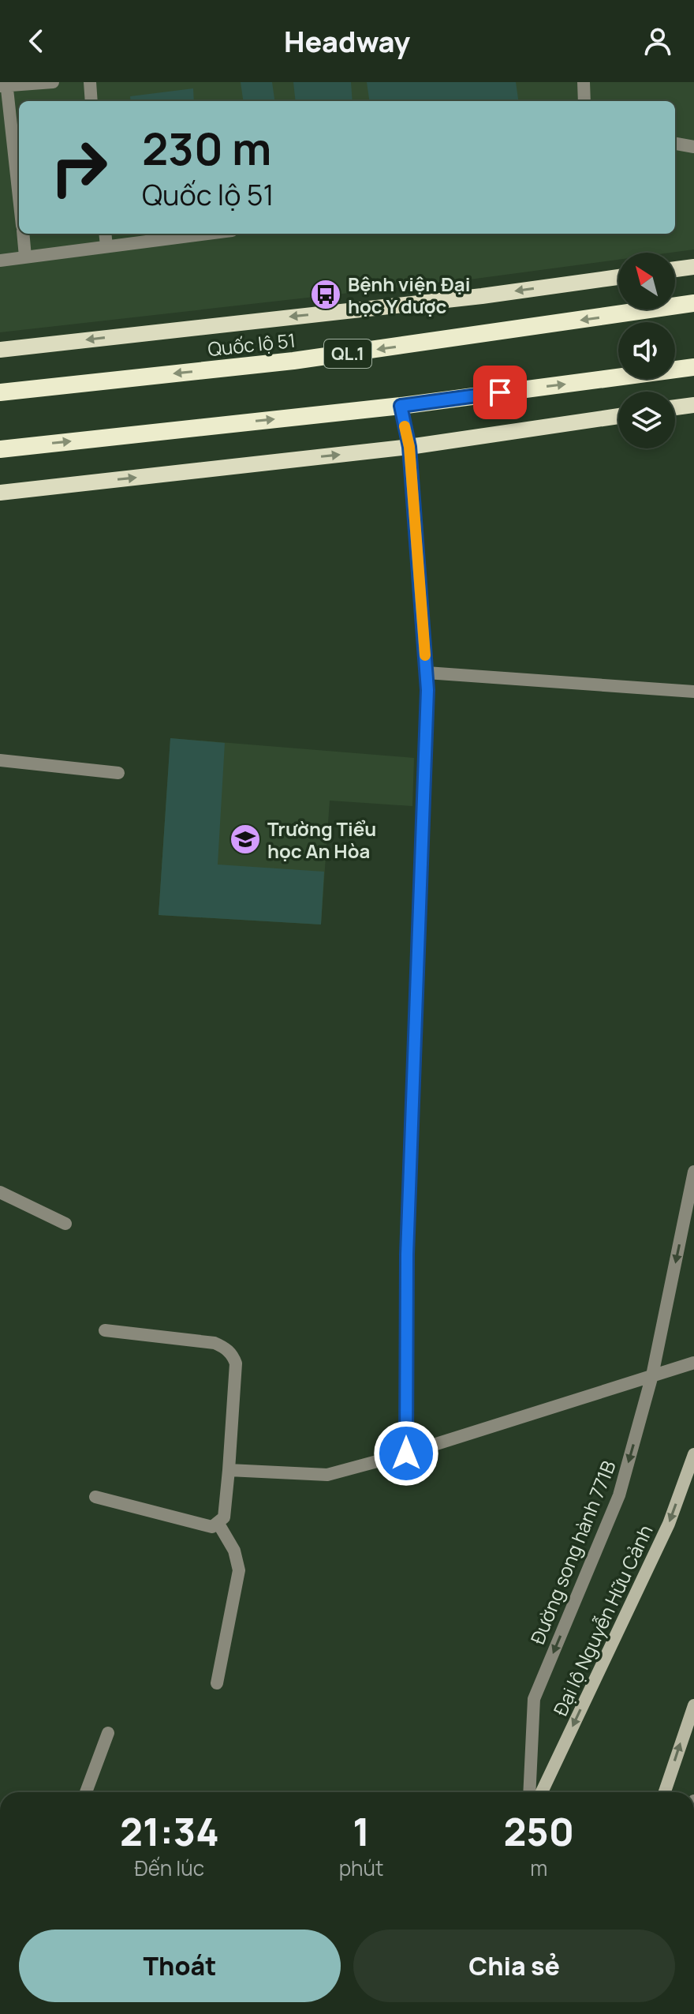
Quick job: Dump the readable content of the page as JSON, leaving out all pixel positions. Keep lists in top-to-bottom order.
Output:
{
  "streets": {
    "highway": ["Quốc lộ 51", "QL.1"],
    "main road": ["Đại lộ Nguyễn Hữu Cảnh"],
    "street": ["Đường song hành 771B"]
  },
  "one_way": ["Đường song hành 771B", "Đại lộ Nguyễn Hữu Cảnh"],
  "places": {
    "bus stop": ["Bệnh viện Đại học Y dược"],
    "school or university": ["Trường Tiểu học An Hòa"]
  },
  "north": "top left",
  "page": {
    "header": "Headway",
    "turn": ["230 m", "Quốc lộ 51"],
    "eta": [
      "21:34",
      "Đến lúc",
      "1",
      "phút",
      "250",
      "m"
    ],
    "buttons": ["Thoát", "Chia sẻ"]
  }
}
